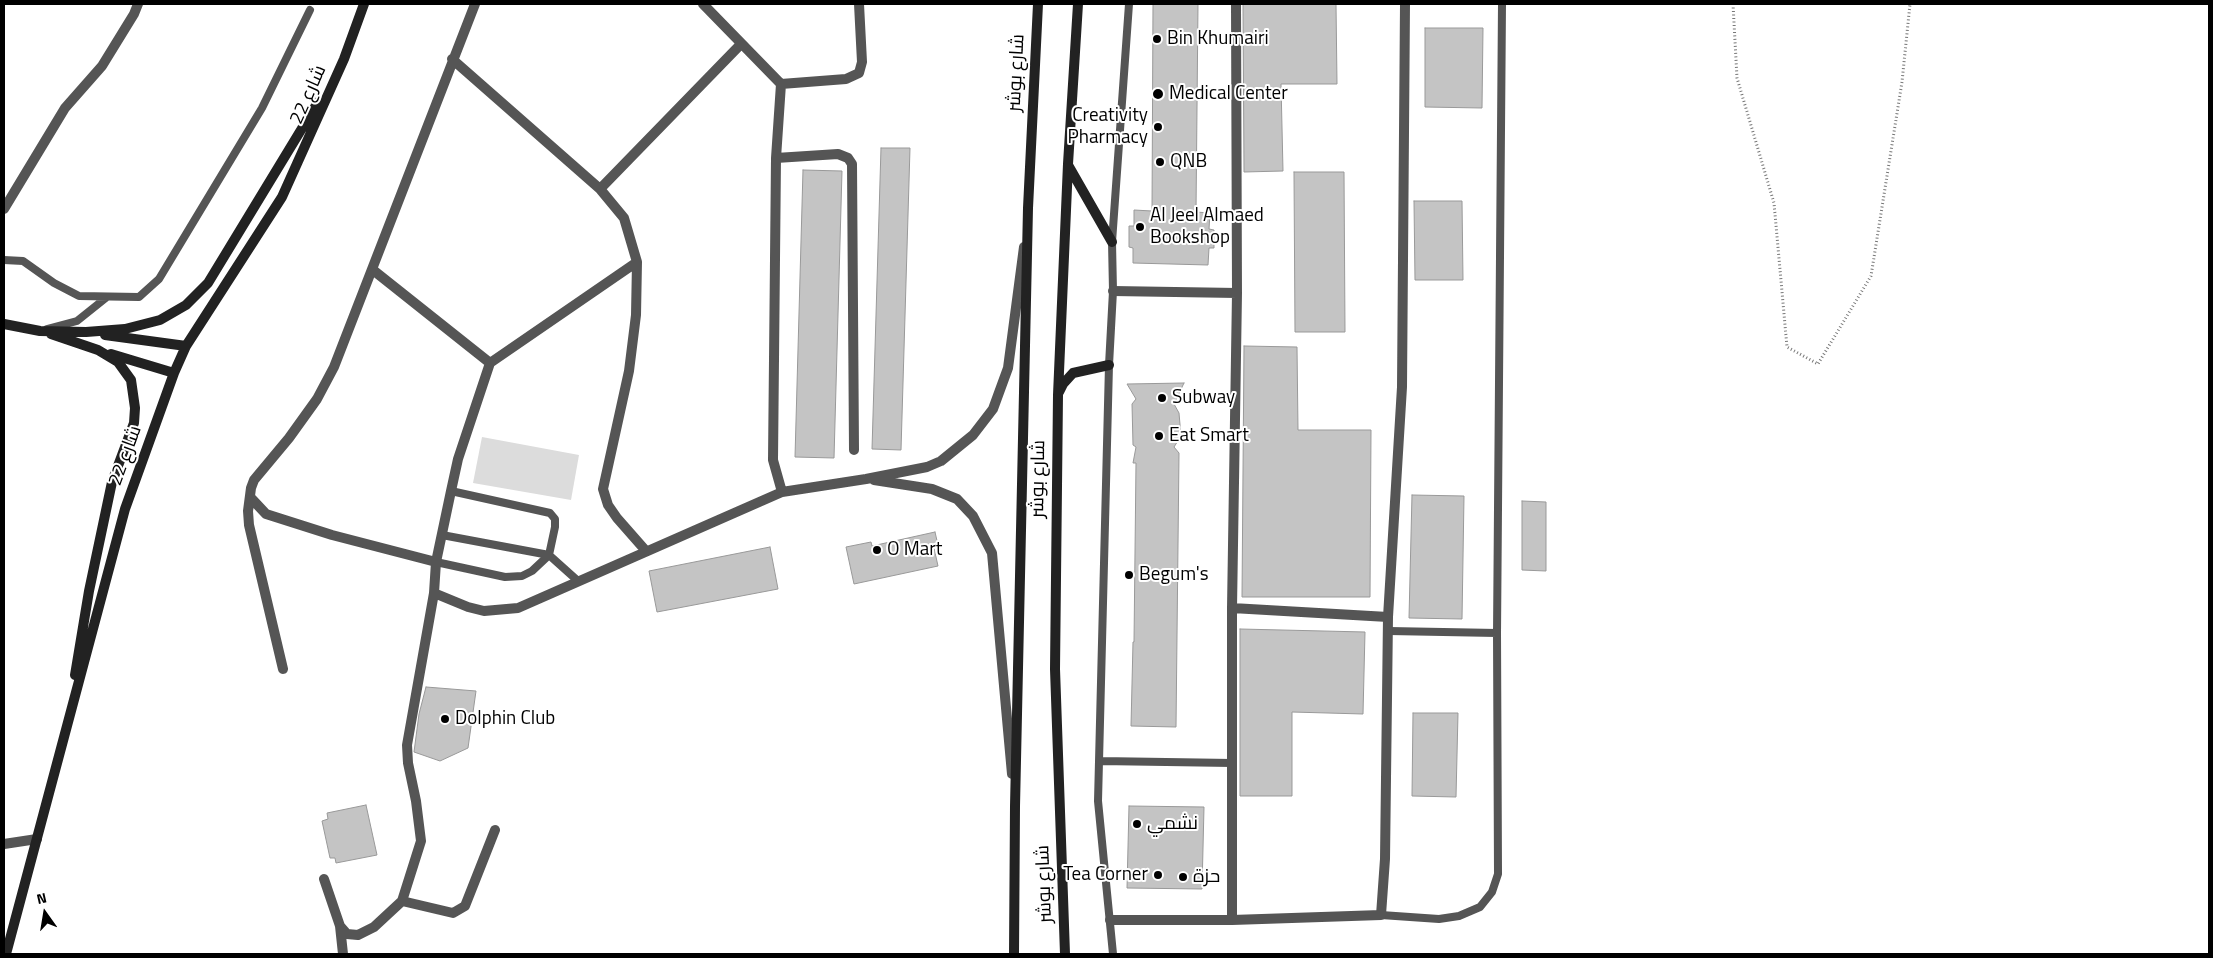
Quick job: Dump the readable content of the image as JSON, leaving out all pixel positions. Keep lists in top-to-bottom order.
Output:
{
  "streets": {
    "street": ["شارع بوشر", "شارع 22"]
  },
  "places": [
    "Bin Khumairi",
    "Medical Center",
    "Creativity Pharmacy",
    "QNB",
    "Al Jeel Almaed Bookshop",
    "Subway",
    "Eat Smart",
    "O Mart",
    "Begum's",
    "Dolphin Club",
    "نشمي",
    "Tea Corner",
    "حزة"
  ],
  "north": "top"
}
